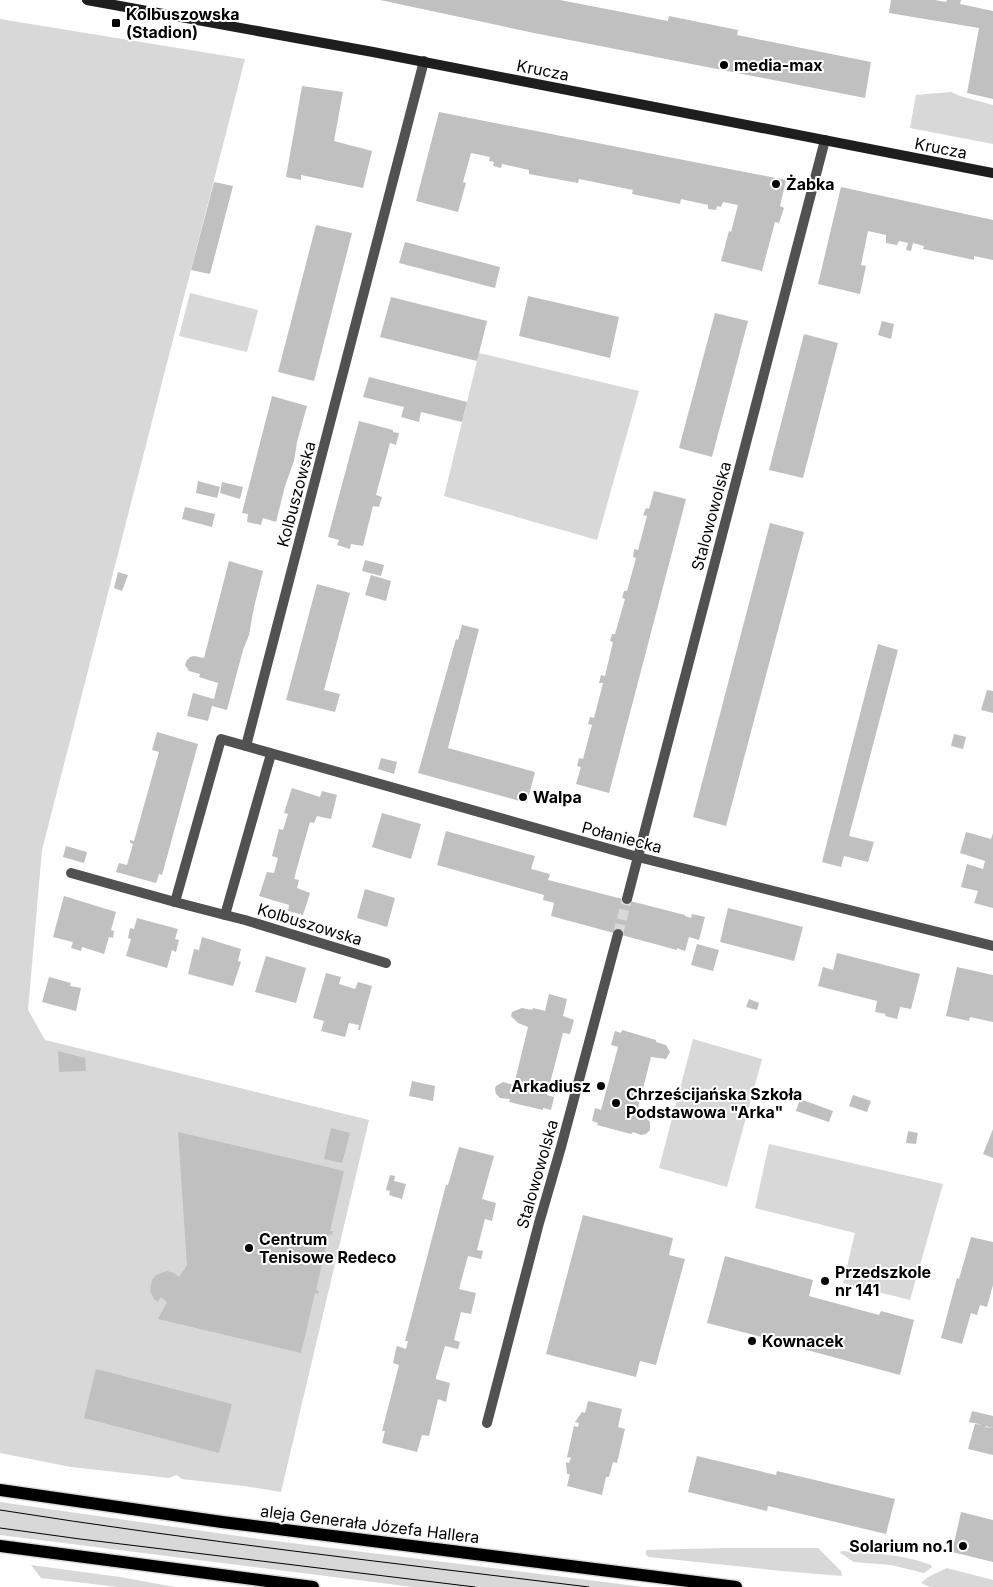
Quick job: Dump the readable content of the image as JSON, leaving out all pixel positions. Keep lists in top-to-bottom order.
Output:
{
  "streets": {
    "main road": ["aleja Generała Józefa Hallera"],
    "street": [
      "Krucza",
      "Kolbuszowska",
      "Stalowowolska",
      "Połaniecka"
    ]
  },
  "crossings": [
    ["Krucza", "Kolbuszowska"],
    ["Krucza", "Stalowowolska"],
    ["Kolbuszowska", "Połaniecka"],
    ["Stalowowolska", "Połaniecka"]
  ],
  "places": {
    "transit": ["Kolbuszowska (Stadion)"],
    "other": [
      "media-max",
      "Żabka",
      "Walpa",
      "Arkadiusz",
      "Chrześcijańska Szkoła Podstawowa \"Arka\"",
      "Centrum Tenisowe Redeco",
      "Przedszkole nr 141",
      "Kownacek",
      "Solarium no.1"
    ]
  }
}
